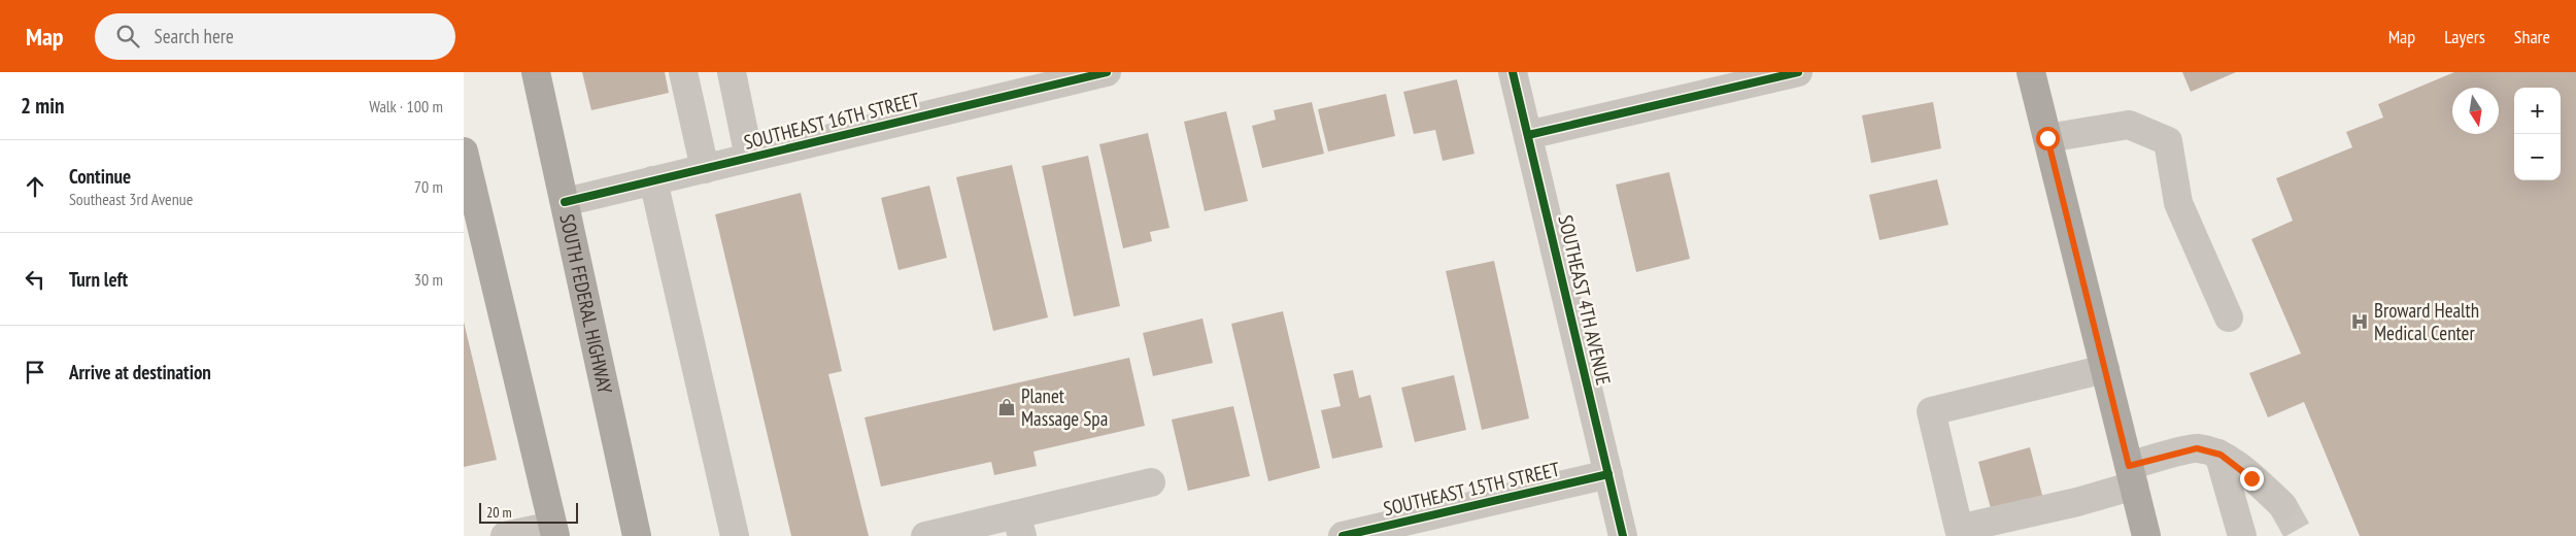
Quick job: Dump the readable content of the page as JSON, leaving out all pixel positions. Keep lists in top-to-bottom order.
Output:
{
  "streets": {
    "main road": ["SOUTH FEDERAL HIGHWAY"],
    "street": ["SOUTHEAST 16TH STREET", "SOUTHEAST 4TH AVENUE", "SOUTHEAST 15TH STREET"]
  },
  "crossings": [
    ["SOUTHEAST 16TH STREET", "SOUTH FEDERAL HIGHWAY"],
    ["SOUTHEAST 4TH AVENUE", "SOUTHEAST 15TH STREET"]
  ],
  "places": {
    "hospital": ["Broward Health Medical Center"],
    "shop": ["Planet Massage Spa"]
  },
  "scale_bar": "20 m",
  "north": "bottom",
  "page": {
    "header": "Map",
    "search": "Search here",
    "nav": ["Map", "Layers", "Share"],
    "heading": ["2 min", "Walk · 100 m"],
    "map_buttons": ["+", "−"],
    "list": [
      ["Continue", "Southeast 3rd Avenue", "70 m"],
      ["Turn left", "30 m"],
      "Arrive at destination"
    ],
    "scale": "20 m"
  }
}
